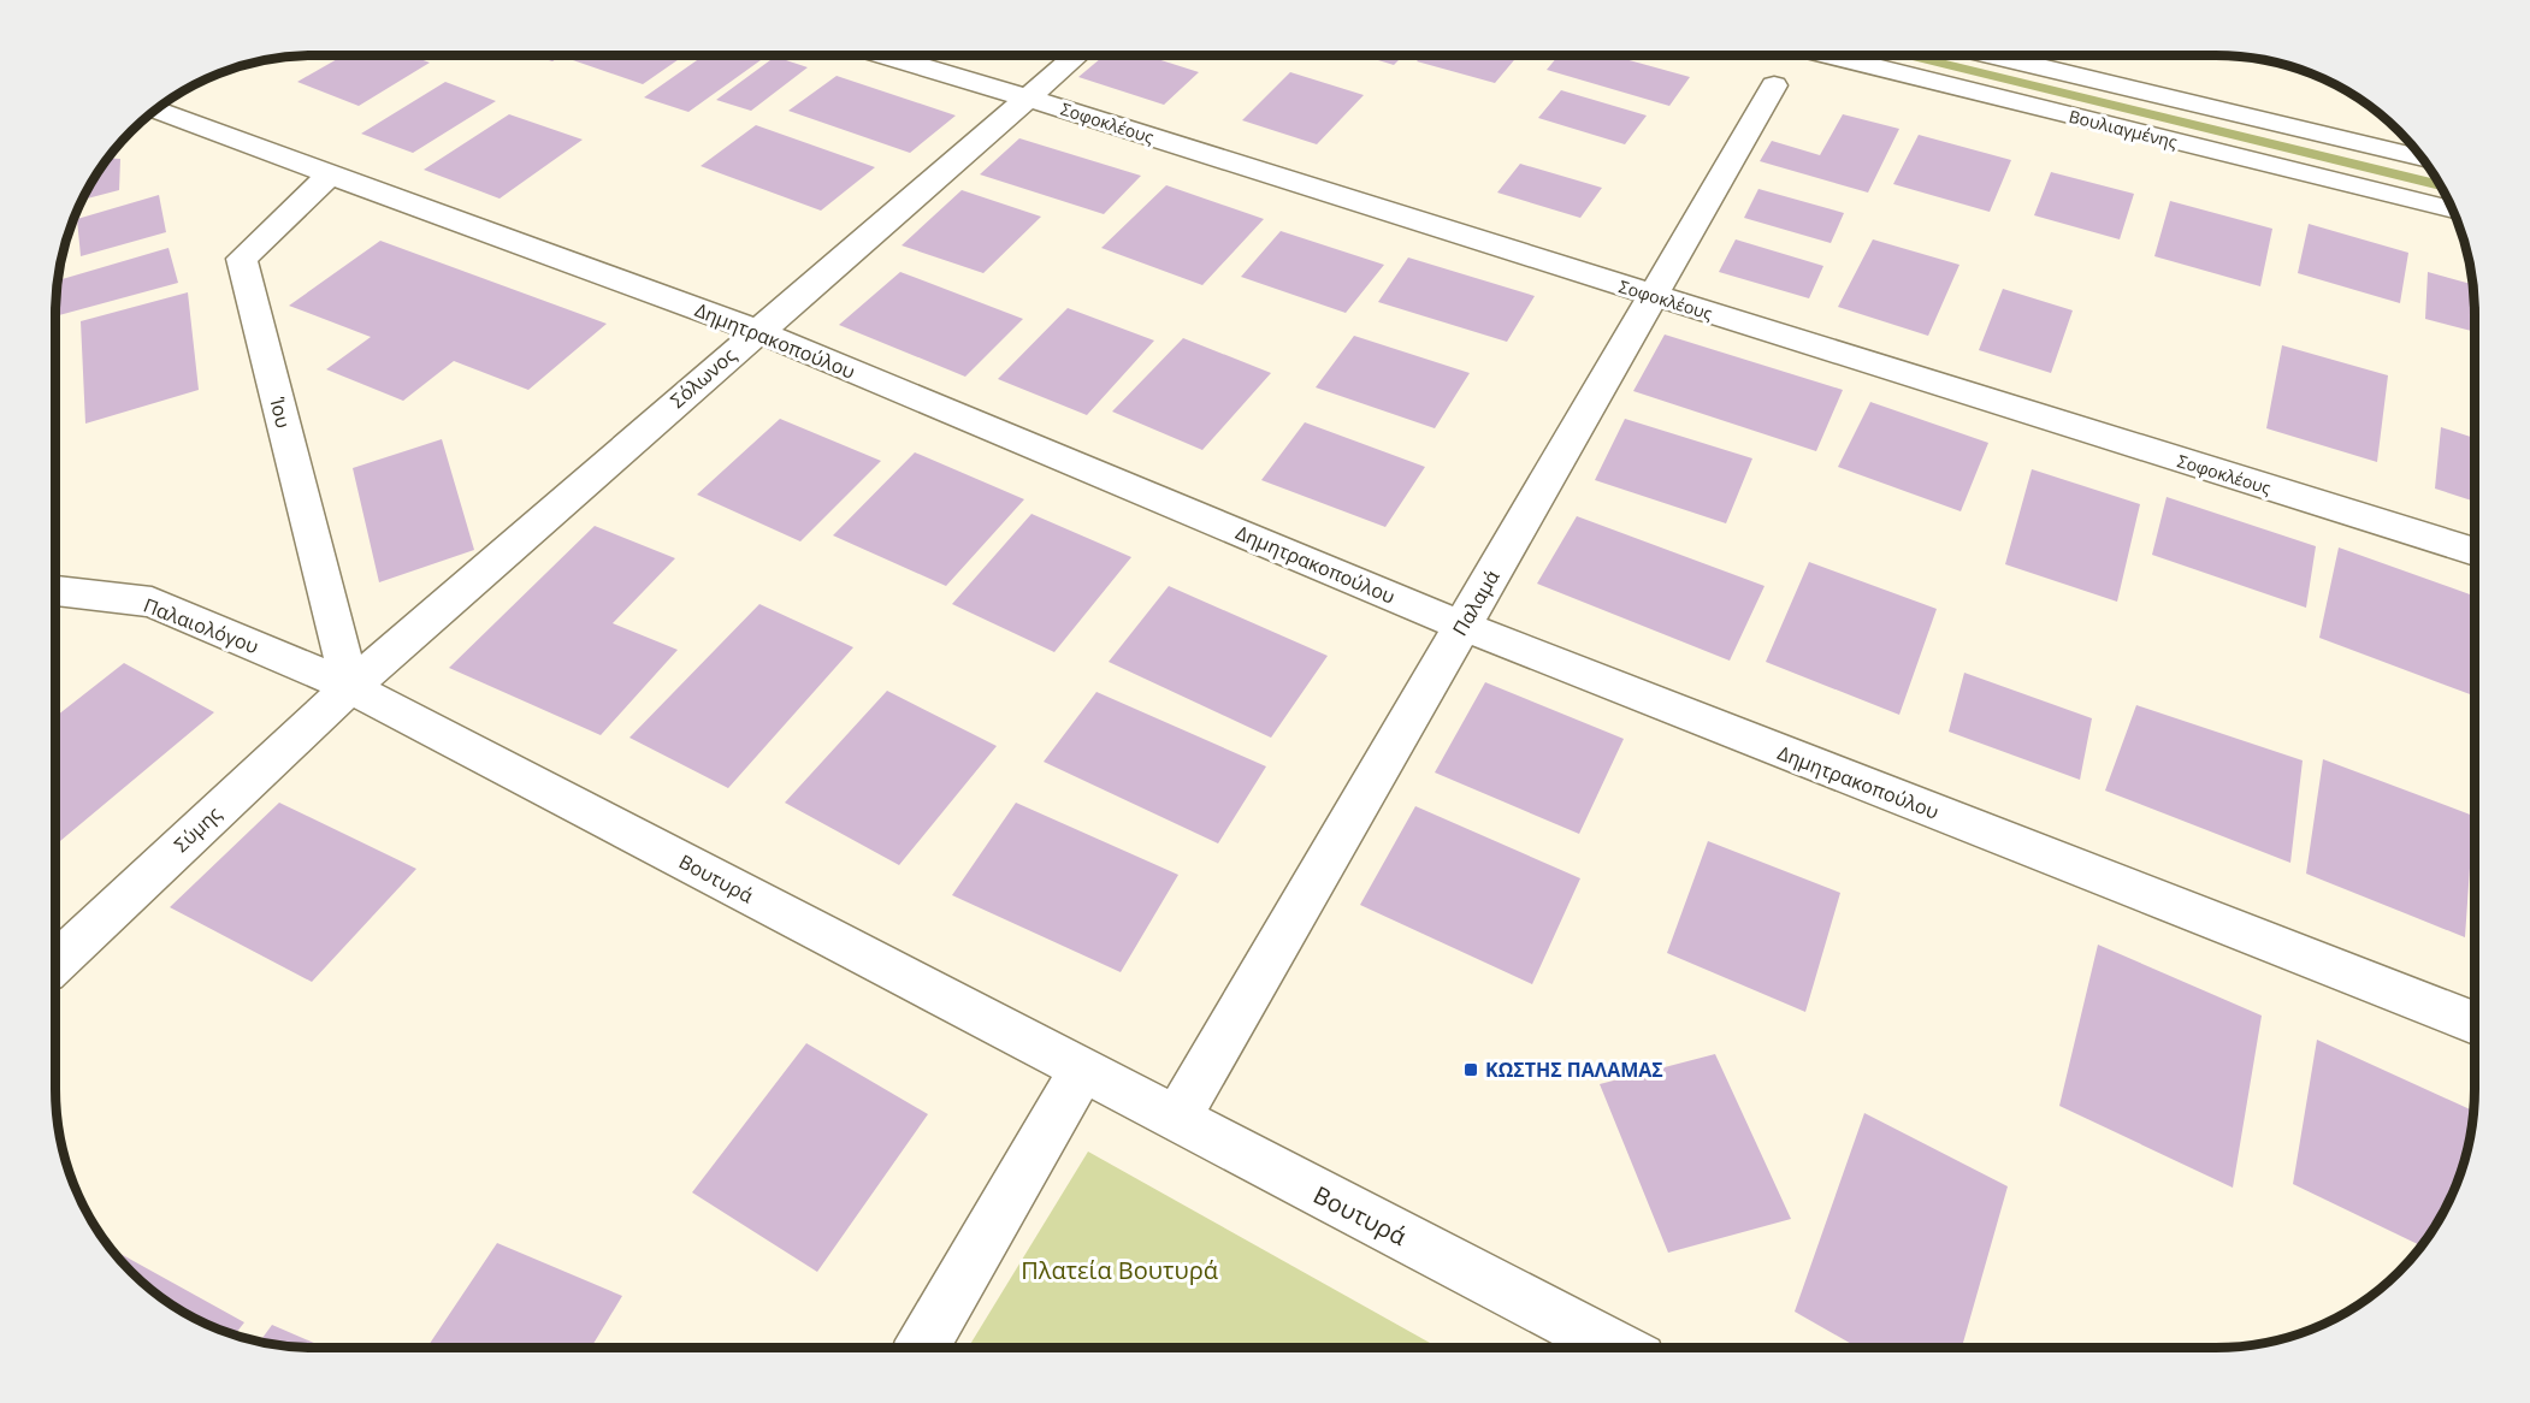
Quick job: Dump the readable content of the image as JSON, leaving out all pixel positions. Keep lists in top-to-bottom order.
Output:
{
  "streets": {
    "street": [
      "Σοφοκλέους",
      "Βουλιαγμένης",
      "Δημητρακοπούλου",
      "Σόλωνος",
      "Ίου",
      "Παλαμά",
      "Παλαιολόγου",
      "Σύμης",
      "Βουτυρά"
    ]
  },
  "crossings": [
    ["Σοφοκλέους", "Σόλωνος"],
    ["Σοφοκλέους", "Παλαμά"],
    ["Δημητρακοπούλου", "Σόλωνος"],
    ["Δημητρακοπούλου", "Ίου"],
    ["Δημητρακοπούλου", "Παλαμά"],
    ["Σόλωνος", "Ίου"],
    ["Σόλωνος", "Παλαιολόγου"],
    ["Σόλωνος", "Σύμης"],
    ["Σόλωνος", "Βουτυρά"],
    ["Ίου", "Παλαιολόγου"],
    ["Ίου", "Σύμης"],
    ["Ίου", "Βουτυρά"],
    ["Παλαμά", "Βουτυρά"],
    ["Παλαιολόγου", "Σύμης"],
    ["Παλαιολόγου", "Βουτυρά"],
    ["Σύμης", "Βουτυρά"]
  ],
  "parks": ["Πλατεία Βουτυρά"],
  "places": {
    "transit": ["ΚΩΣΤΗΣ ΠΑΛΑΜΑΣ"]
  }
}
